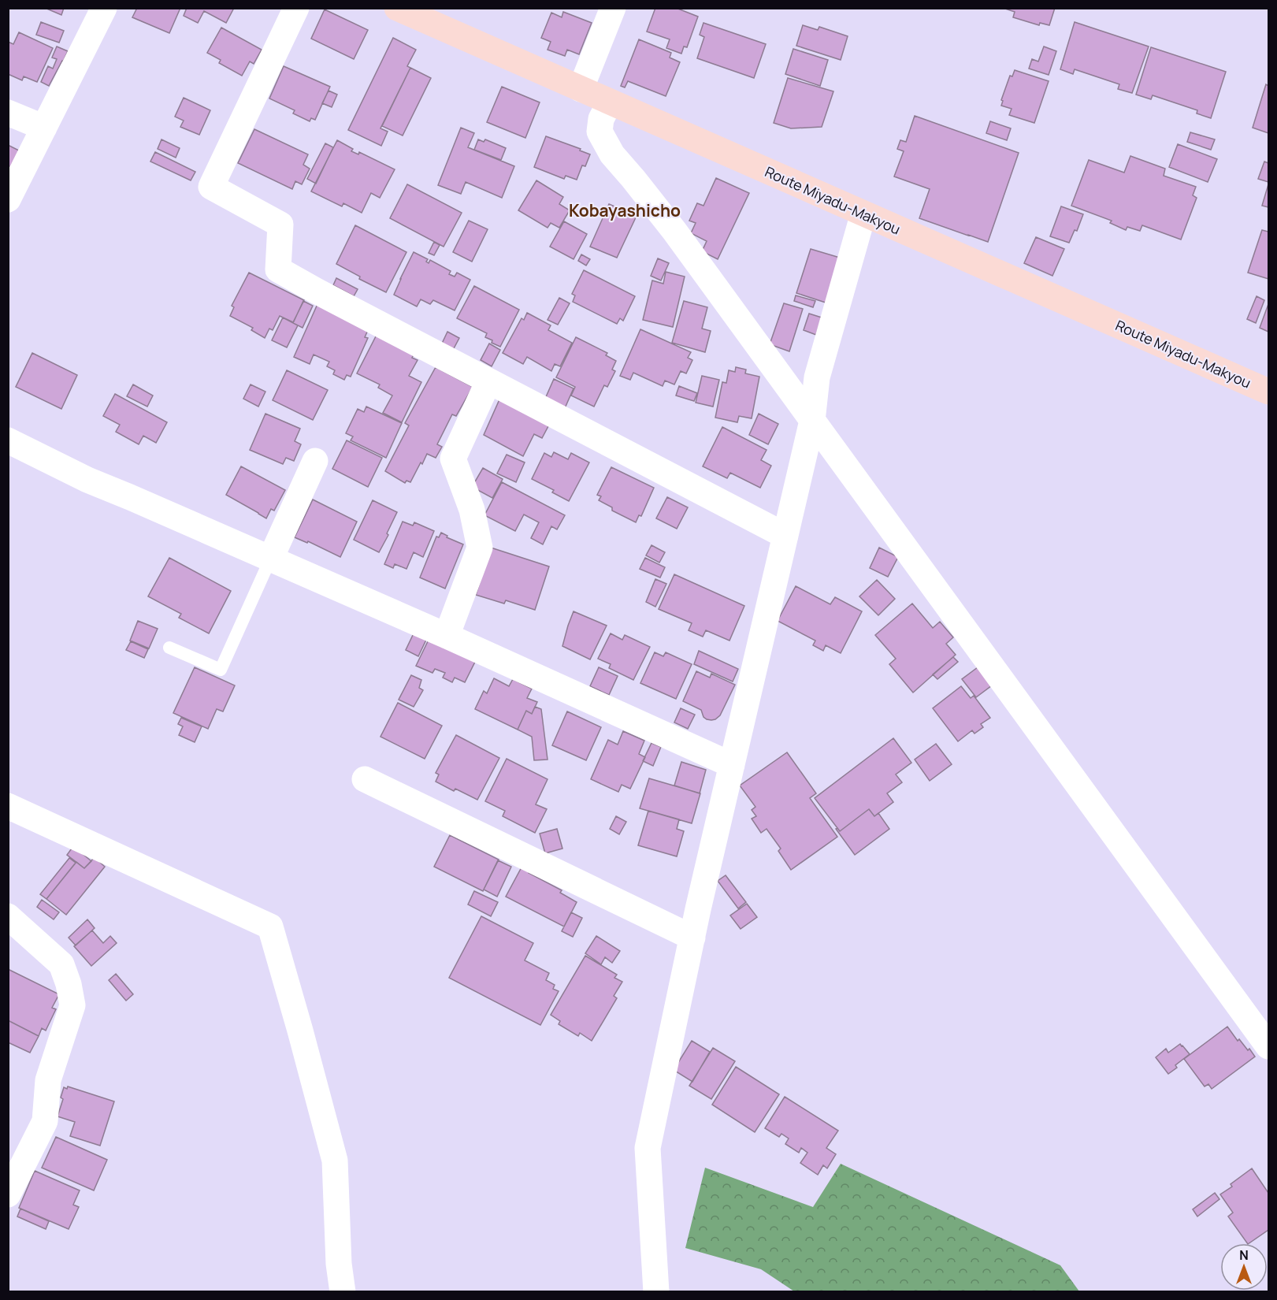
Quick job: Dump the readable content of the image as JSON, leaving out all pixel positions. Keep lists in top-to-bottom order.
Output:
{
  "streets": {
    "main road": ["Route Miyadu-Makyou"]
  },
  "districts": ["Kobayashicho"],
  "north": "top"
}
